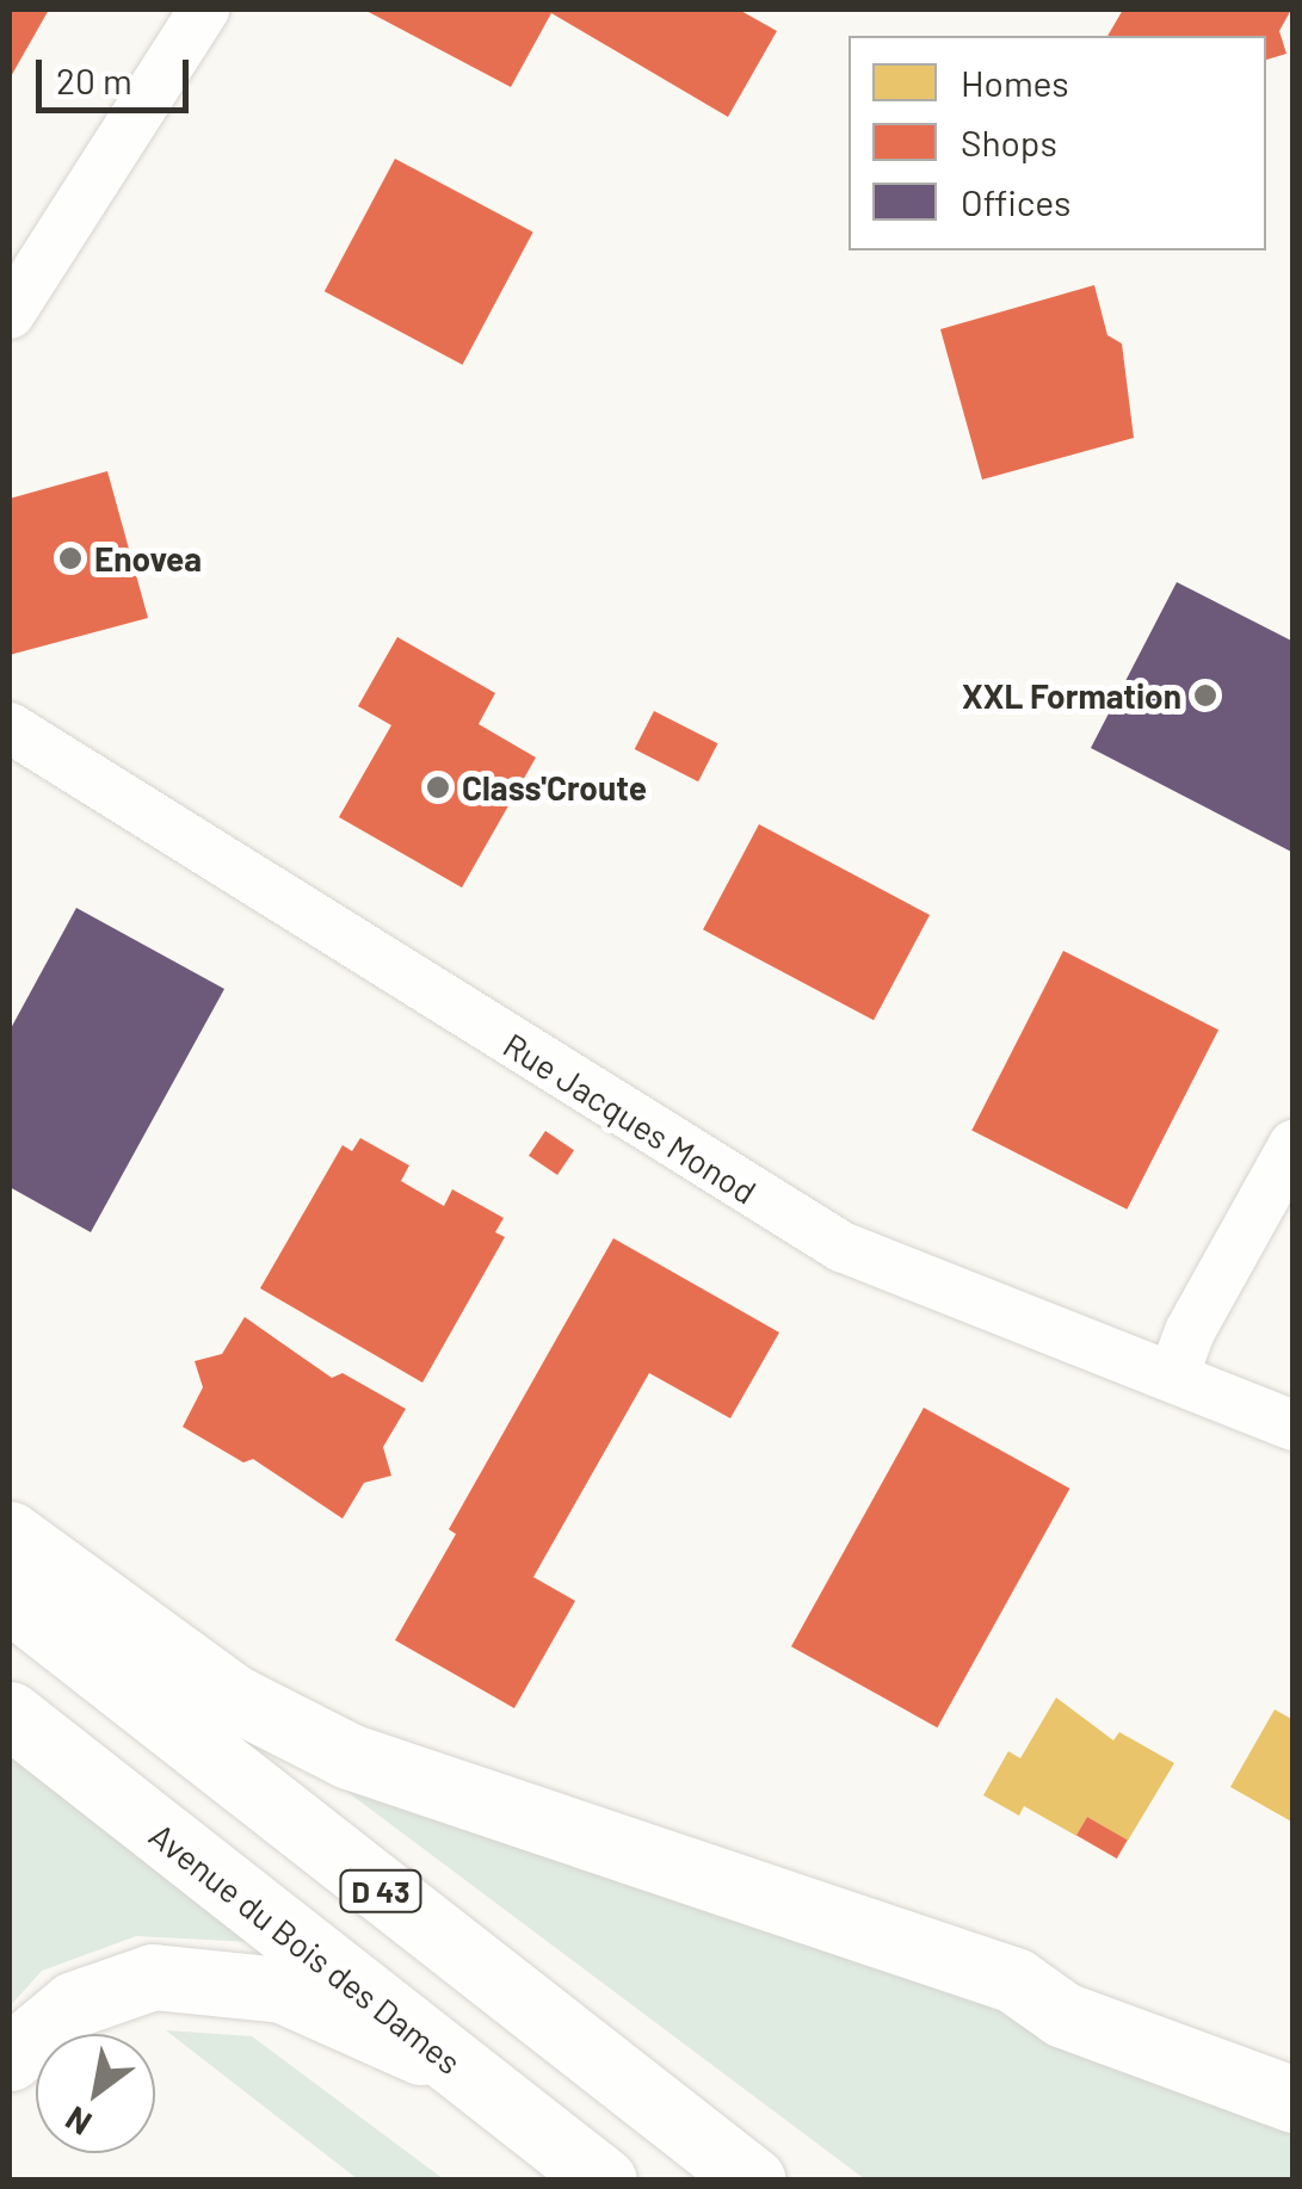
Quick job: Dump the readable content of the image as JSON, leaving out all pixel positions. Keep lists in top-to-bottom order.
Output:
{
  "streets": {
    "main road": ["D 43", "Avenue du Bois des Dames"],
    "street": ["Rue Jacques Monod"]
  },
  "places": ["Enovea", "XXL Formation", "Class'Croute"],
  "legend": ["Homes", "Shops", "Offices"],
  "scale_bar": "20 m",
  "north": "bottom left"
}
